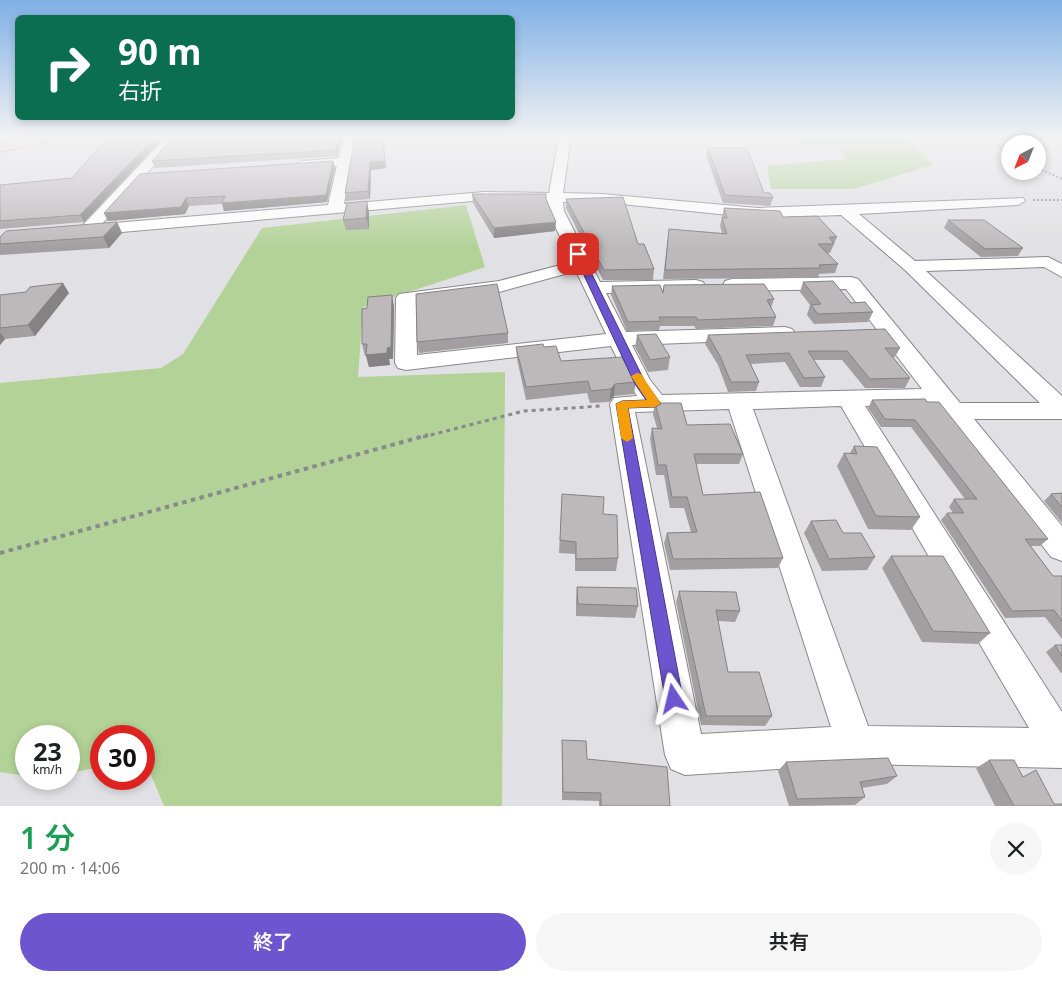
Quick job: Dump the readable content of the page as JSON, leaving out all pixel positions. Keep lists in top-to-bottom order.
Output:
{
  "north": "bottom left",
  "page": {
    "turn": ["90 m", "右折"],
    "speed": "23 km/h",
    "limit": "30",
    "heading": ["1 分", "200 m · 14:06"],
    "buttons": ["終了", "共有"]
  }
}
